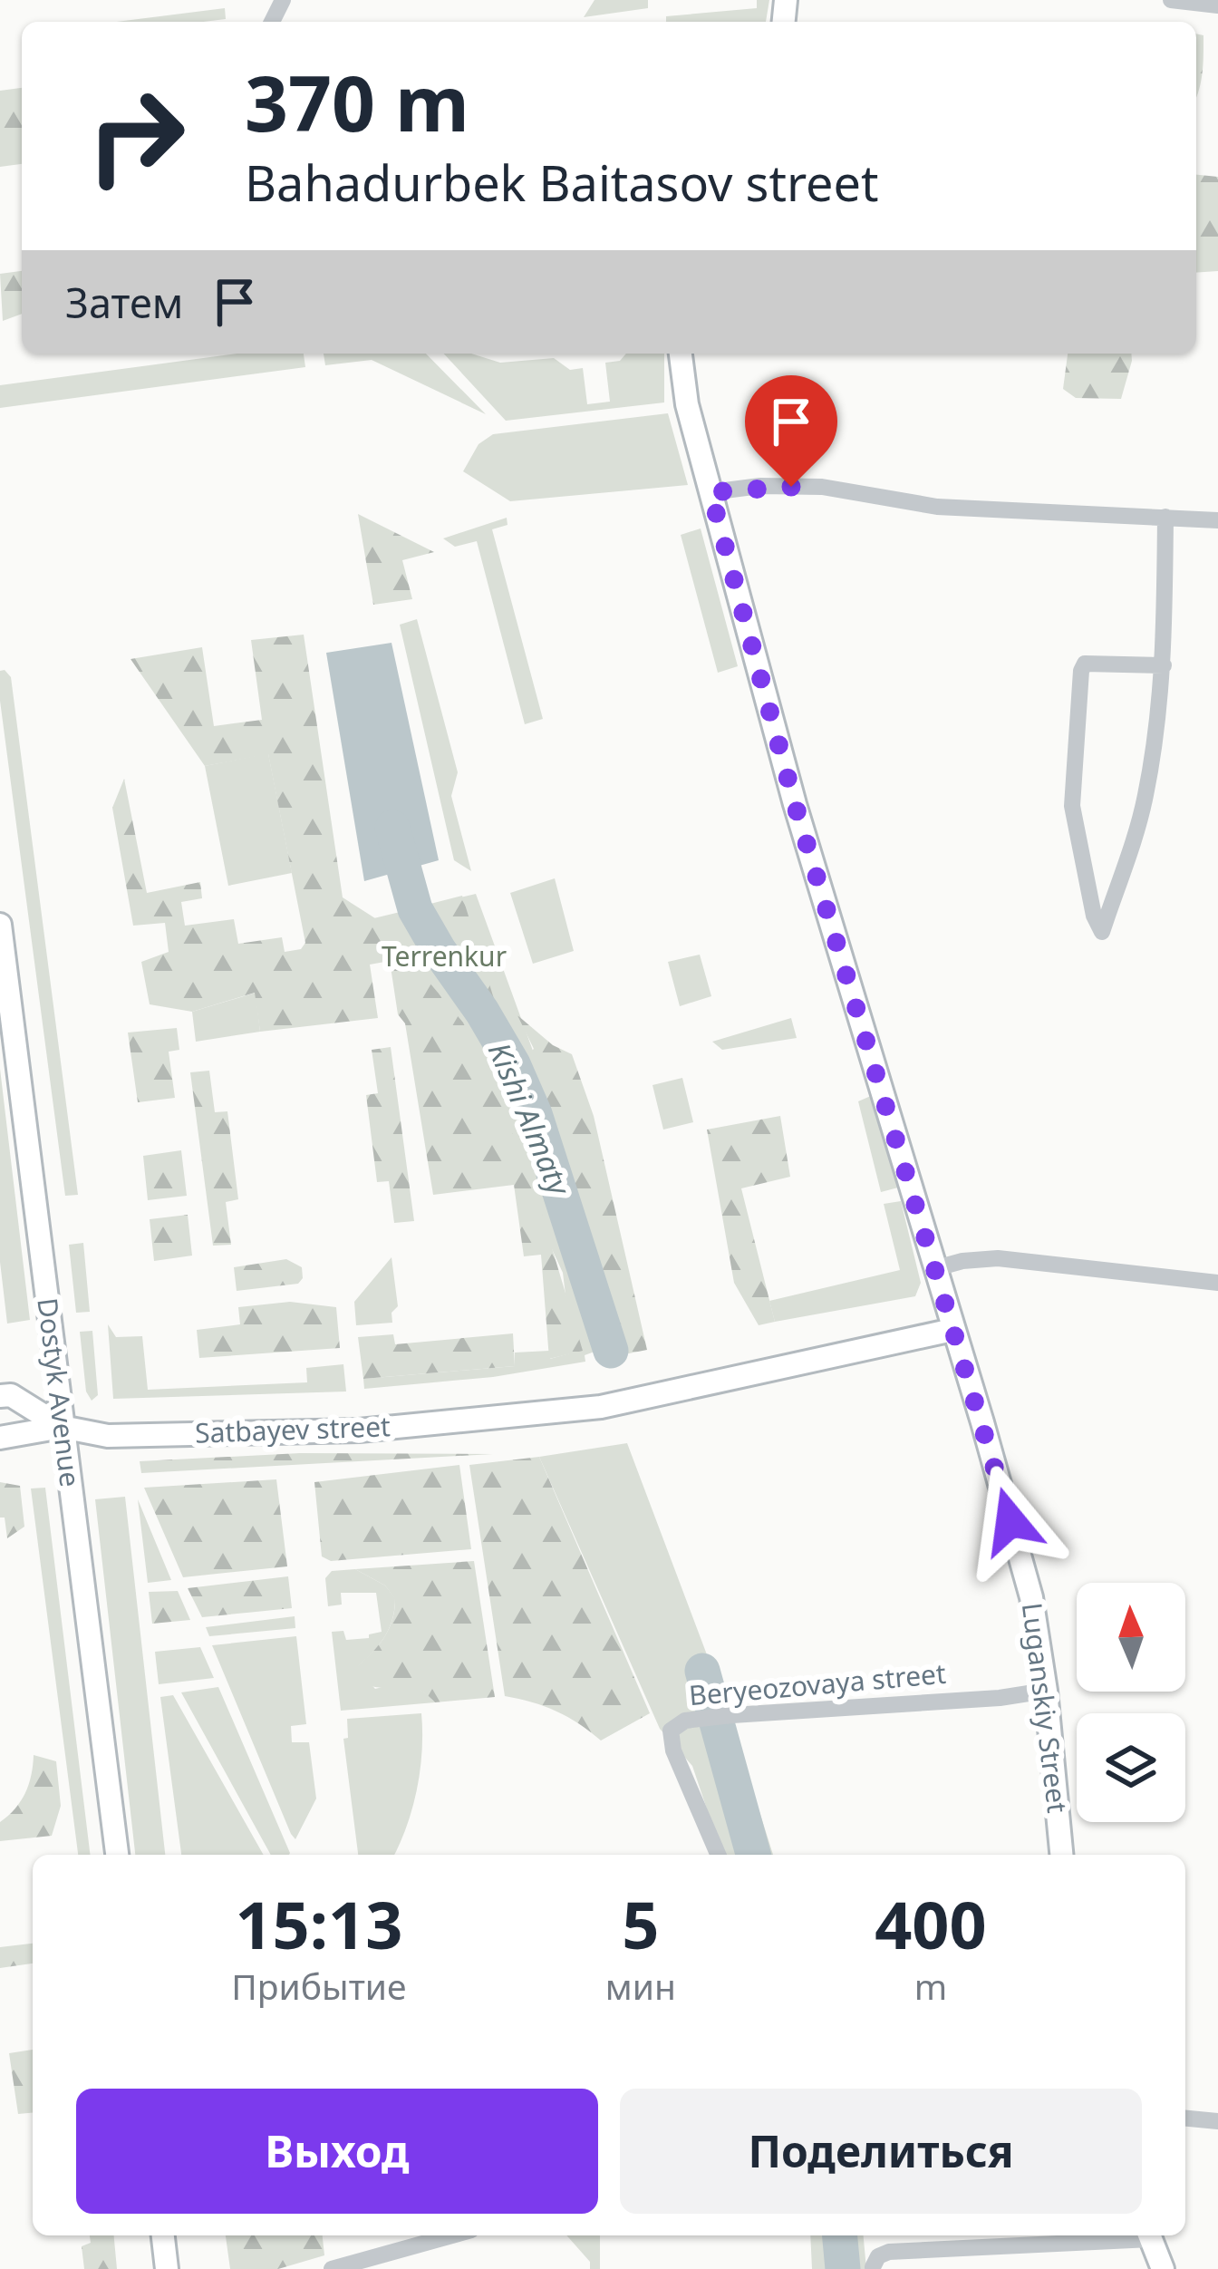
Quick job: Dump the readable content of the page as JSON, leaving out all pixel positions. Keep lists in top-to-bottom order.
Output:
{
  "streets": {
    "street": [
      "Dostyk Avenue",
      "Satbayev street",
      "Beryeozovaya street",
      "Luganskiy Street"
    ]
  },
  "crossings": [
    ["Dostyk Avenue", "Satbayev street"],
    ["Satbayev street", "Luganskiy Street"],
    ["Beryeozovaya street", "Luganskiy Street"]
  ],
  "water": ["Kіshі Almaty"],
  "parks": ["Terrenkur"],
  "north": "top",
  "page": {
    "turn": ["370 m", "Bahadurbek Baitasov street"],
    "then": "Затем",
    "eta": [
      "15:13",
      "Прибытие",
      "5",
      "мин",
      "400",
      "m"
    ],
    "buttons": ["Выход", "Поделиться"]
  }
}
